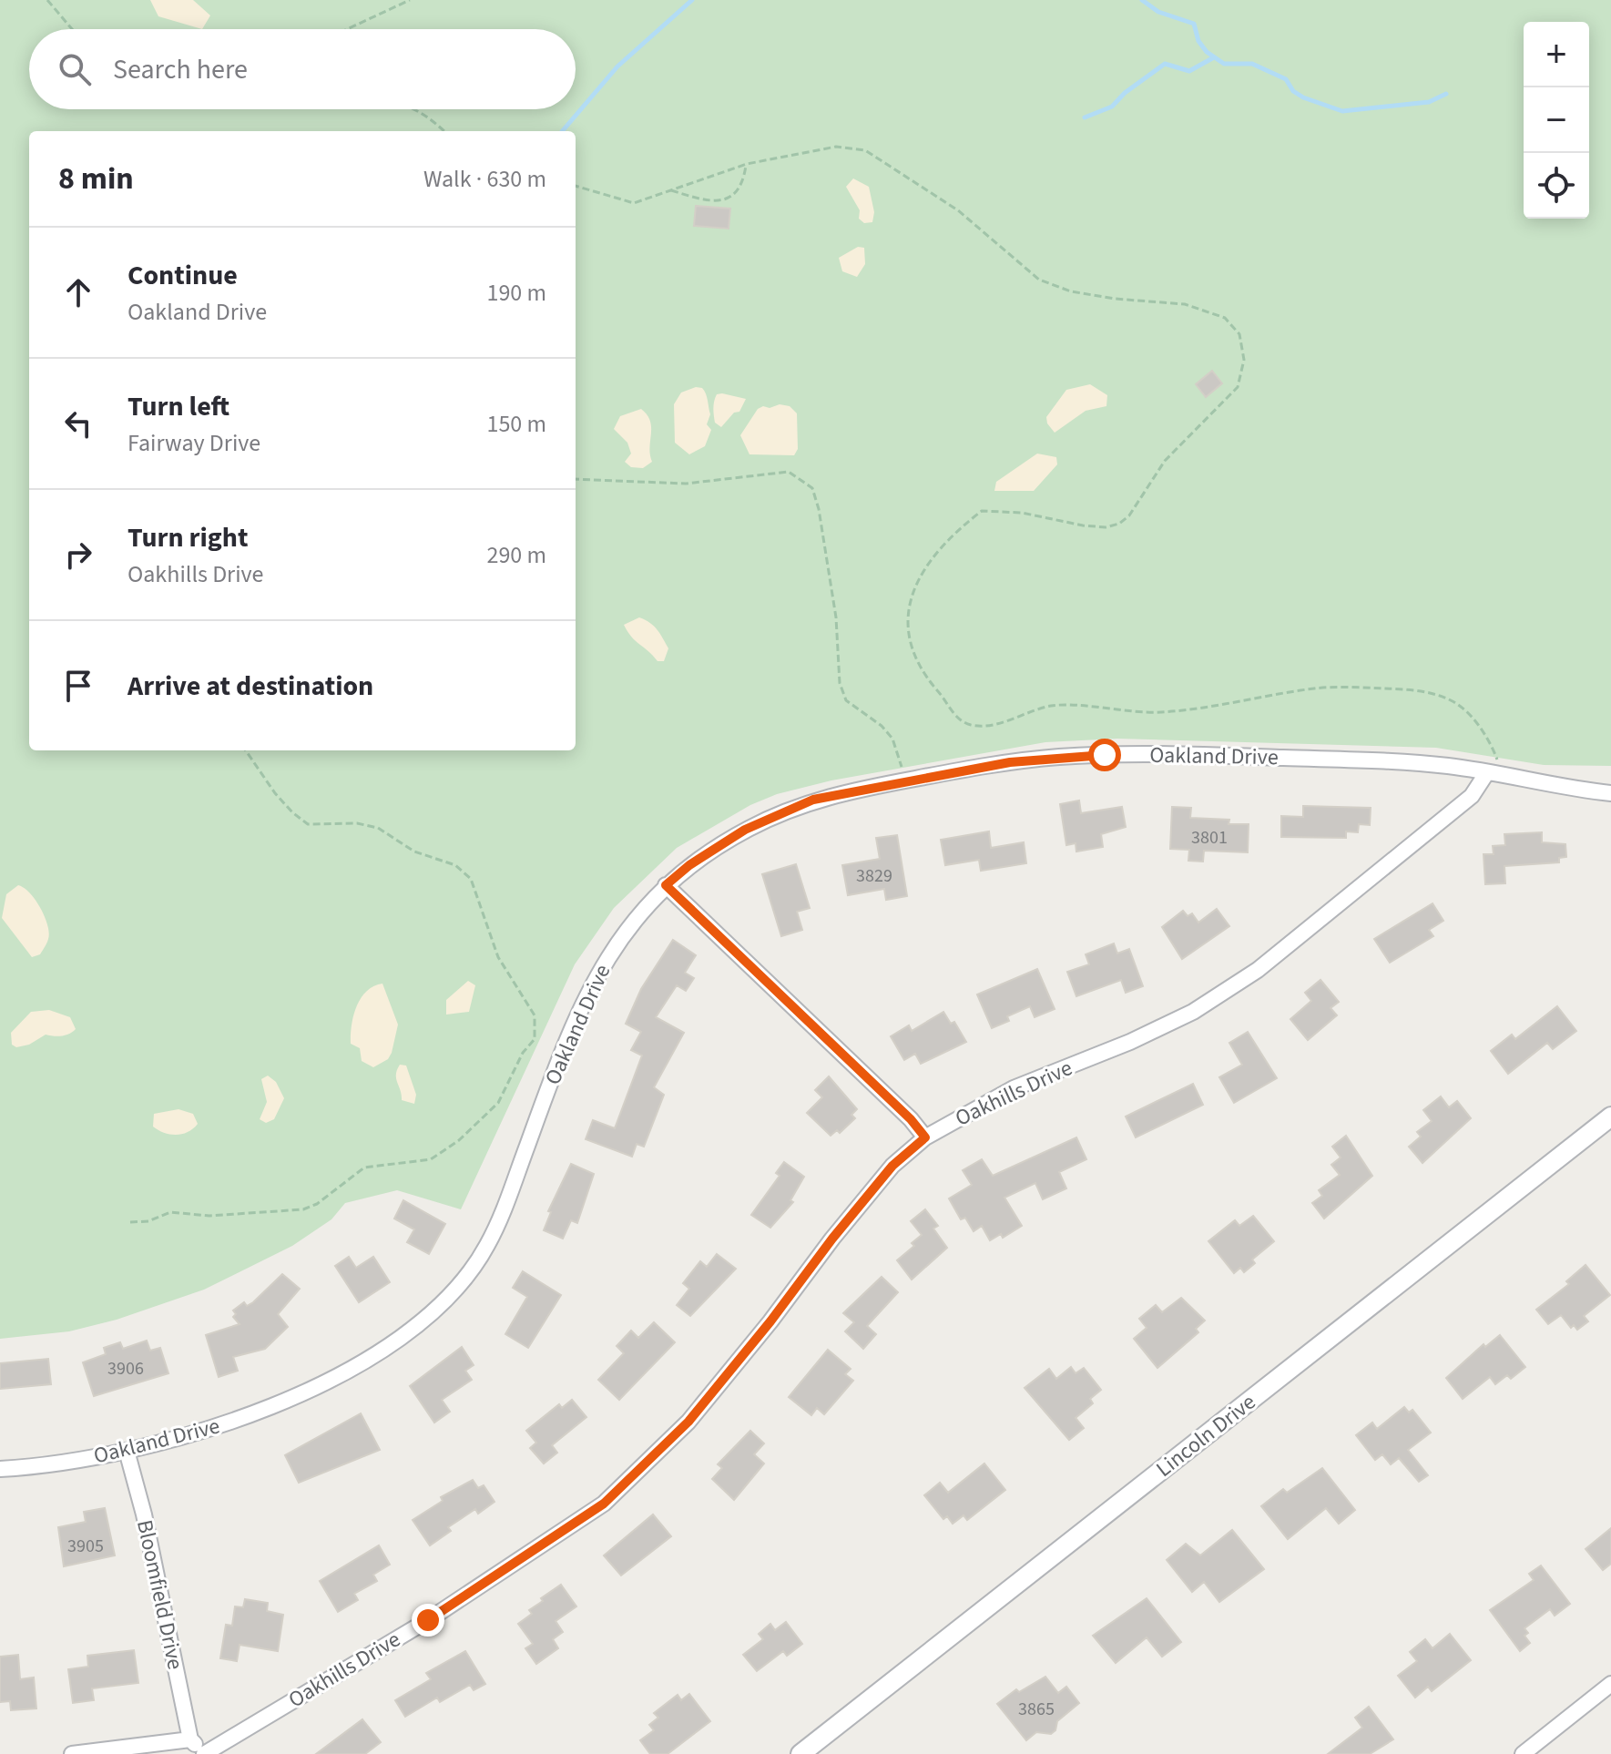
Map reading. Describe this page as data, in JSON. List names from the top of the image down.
{
  "streets": {
    "street": [
      "Oakland Drive",
      "Oakhills Drive",
      "Lincoln Drive",
      "Bloomfield Drive"
    ]
  },
  "crossings": [
    ["Oakland Drive", "Oakhills Drive"],
    ["Oakland Drive", "Bloomfield Drive"]
  ],
  "house_numbers": [
    "3801",
    "3829",
    "3906",
    "3905",
    "3865"
  ],
  "page": {
    "map_buttons": ["+", "−"],
    "search": "Search here",
    "heading": ["8 min", "Walk · 630 m"],
    "list": [
      ["Continue", "Oakland Drive", "190 m"],
      ["Turn left", "Fairway Drive", "150 m"],
      ["Turn right", "Oakhills Drive", "290 m"],
      "Arrive at destination"
    ]
  }
}
